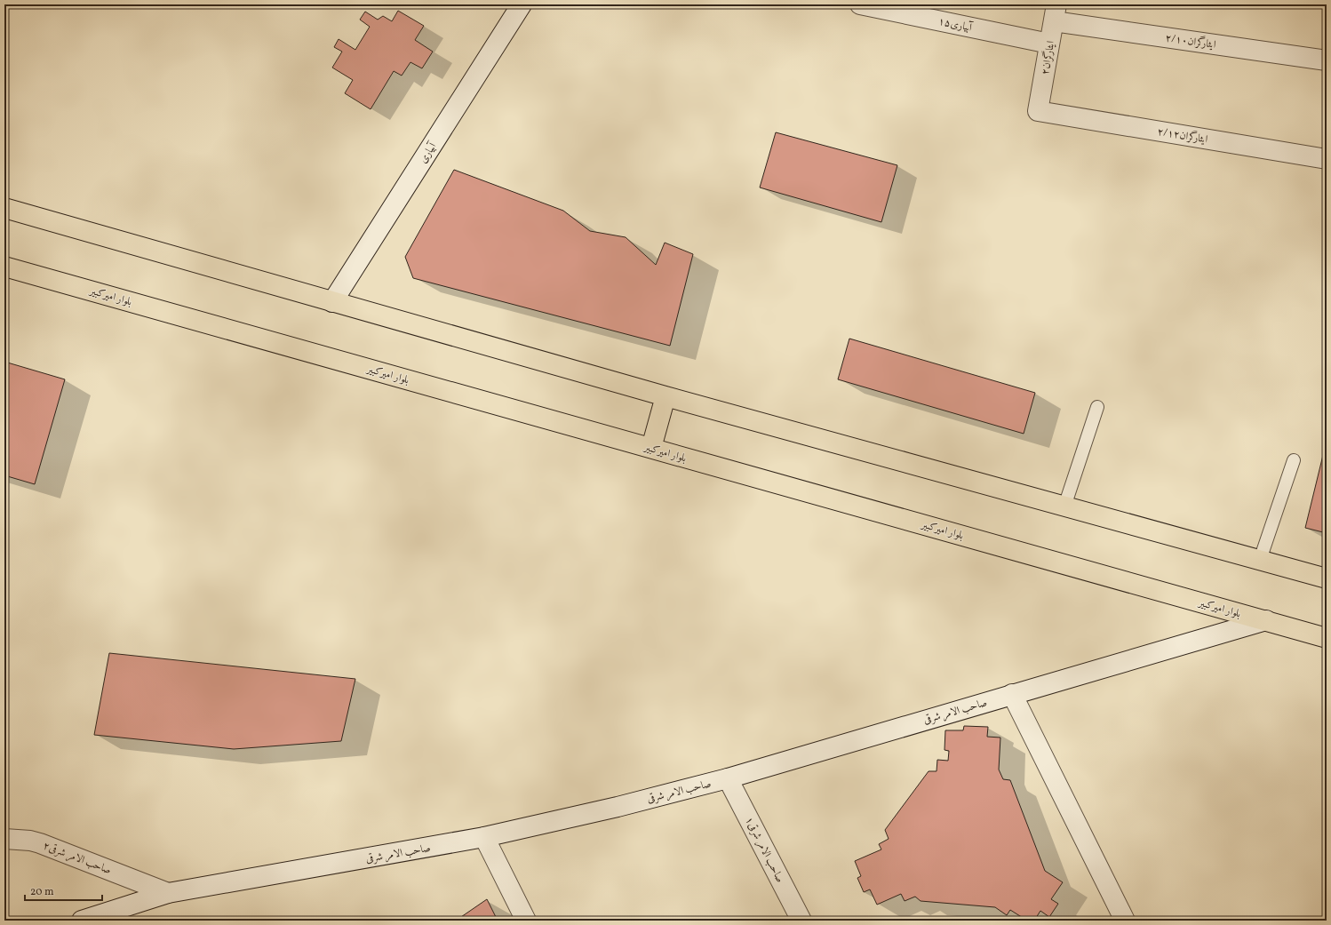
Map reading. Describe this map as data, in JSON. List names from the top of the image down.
{
  "streets": {
    "main road": ["بلوار امیرکبیر"],
    "street": [
      "آبیاری۱۵",
      "ایثارگران۲/۱۰",
      "ایثارگران۲",
      "ایثارگران۲/۱۲",
      "آبیاری",
      "صاحب الامر شرقی",
      "صاحب الامر شرقی۱",
      "۲صاحب الامر شرقی"
    ]
  },
  "crossings": [
    ["آبیاری۱۵", "ایثارگران۲"],
    ["ایثارگران۲/۱۰", "ایثارگران۲"],
    ["ایثارگران۲", "ایثارگران۲/۱۲"],
    ["بلوار امیرکبیر", "صاحب الامر شرقی"],
    ["صاحب الامر شرقی", "صاحب الامر شرقی۱"],
    ["صاحب الامر شرقی", "۲صاحب الامر شرقی"]
  ],
  "scale_bar": "20 m"
}
